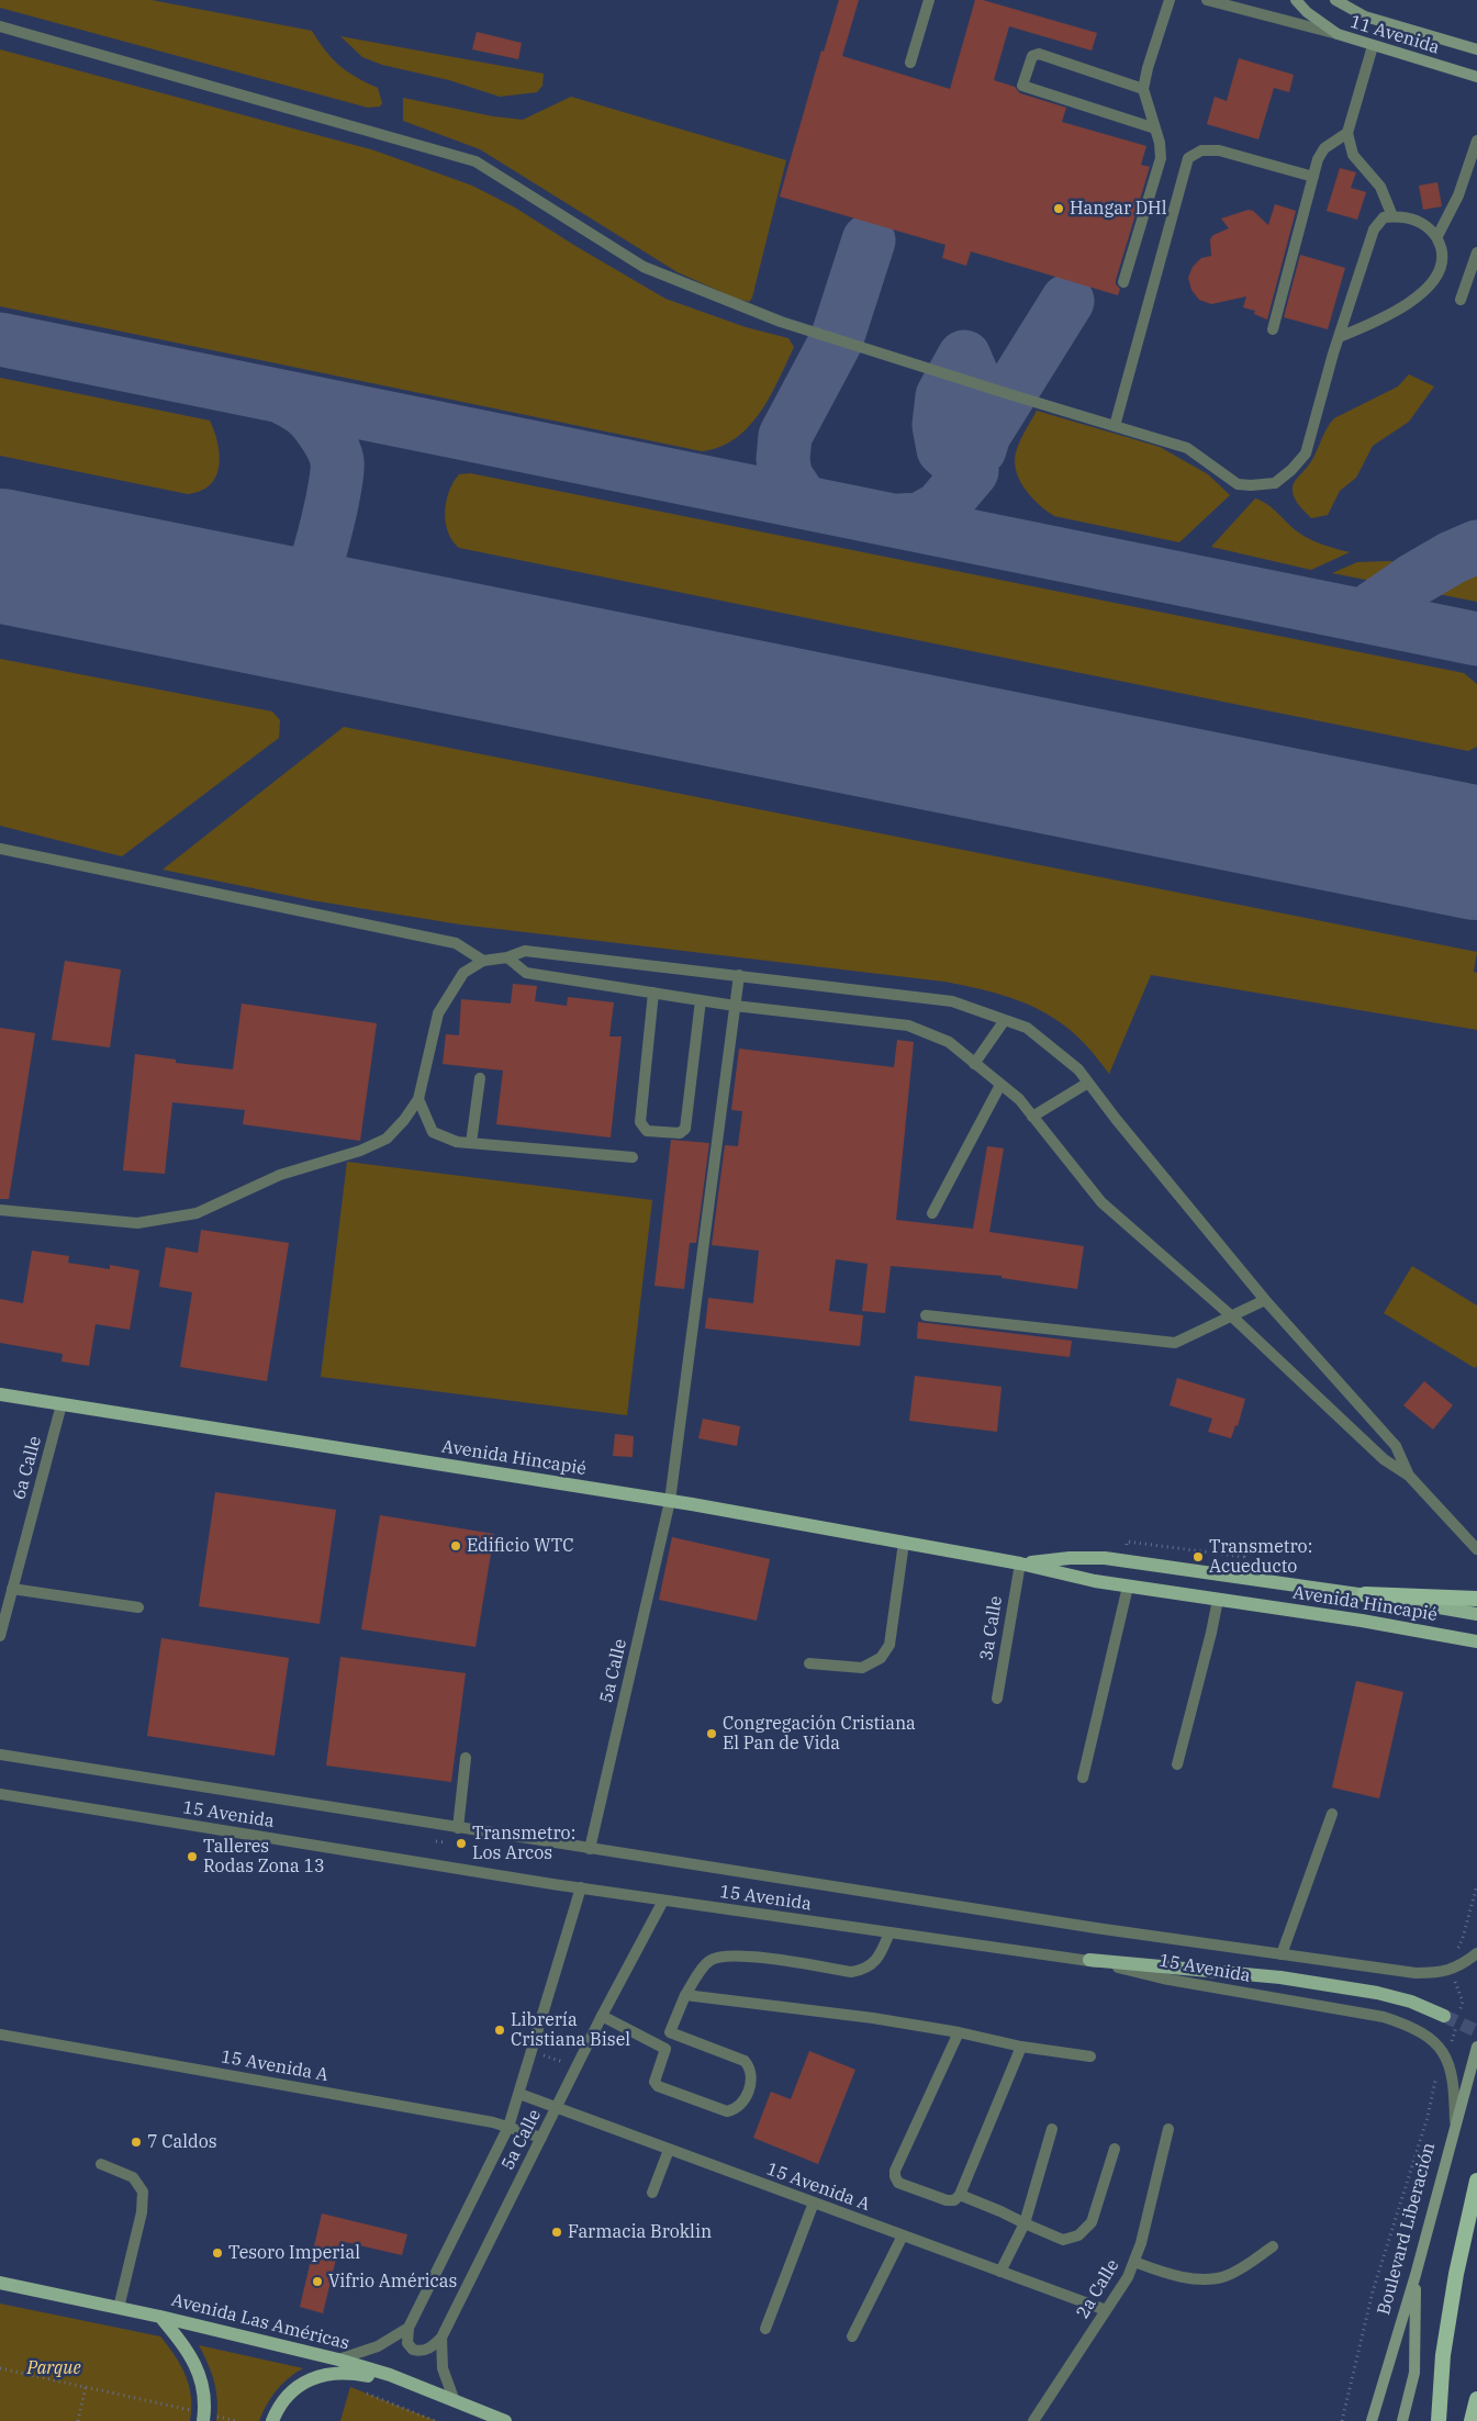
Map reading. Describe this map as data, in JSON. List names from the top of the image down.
{
  "streets": {
    "main road": [
      "11 Avenida",
      "Avenida Hincapié",
      "Boulevard Liberación",
      "Avenida Las Américas"
    ],
    "street": [
      "6a Calle",
      "3a Calle",
      "5a Calle",
      "15 Avenida",
      "15 Avenida A",
      "2a Calle"
    ]
  },
  "crossings": [
    ["Avenida Hincapié", "6a Calle"],
    ["Avenida Hincapié", "3a Calle"],
    ["Avenida Hincapié", "5a Calle"],
    ["5a Calle", "15 Avenida"],
    ["5a Calle", "15 Avenida A"],
    ["5a Calle", "Avenida Las Américas"],
    ["15 Avenida", "Boulevard Liberación"],
    ["15 Avenida A", "2a Calle"]
  ],
  "parks": ["Parque"],
  "places": [
    "Hangar DHl",
    "Edificio WTC",
    "Transmetro: Acueducto",
    "Congregación Cristiana El Pan de Vida",
    "Transmetro: Los Arcos",
    "Talleres Rodas Zona 13",
    "Librería Cristiana Bisel",
    "7 Caldos",
    "Farmacia Broklin",
    "Tesoro Imperial",
    "Vifrio Américas"
  ]
}
